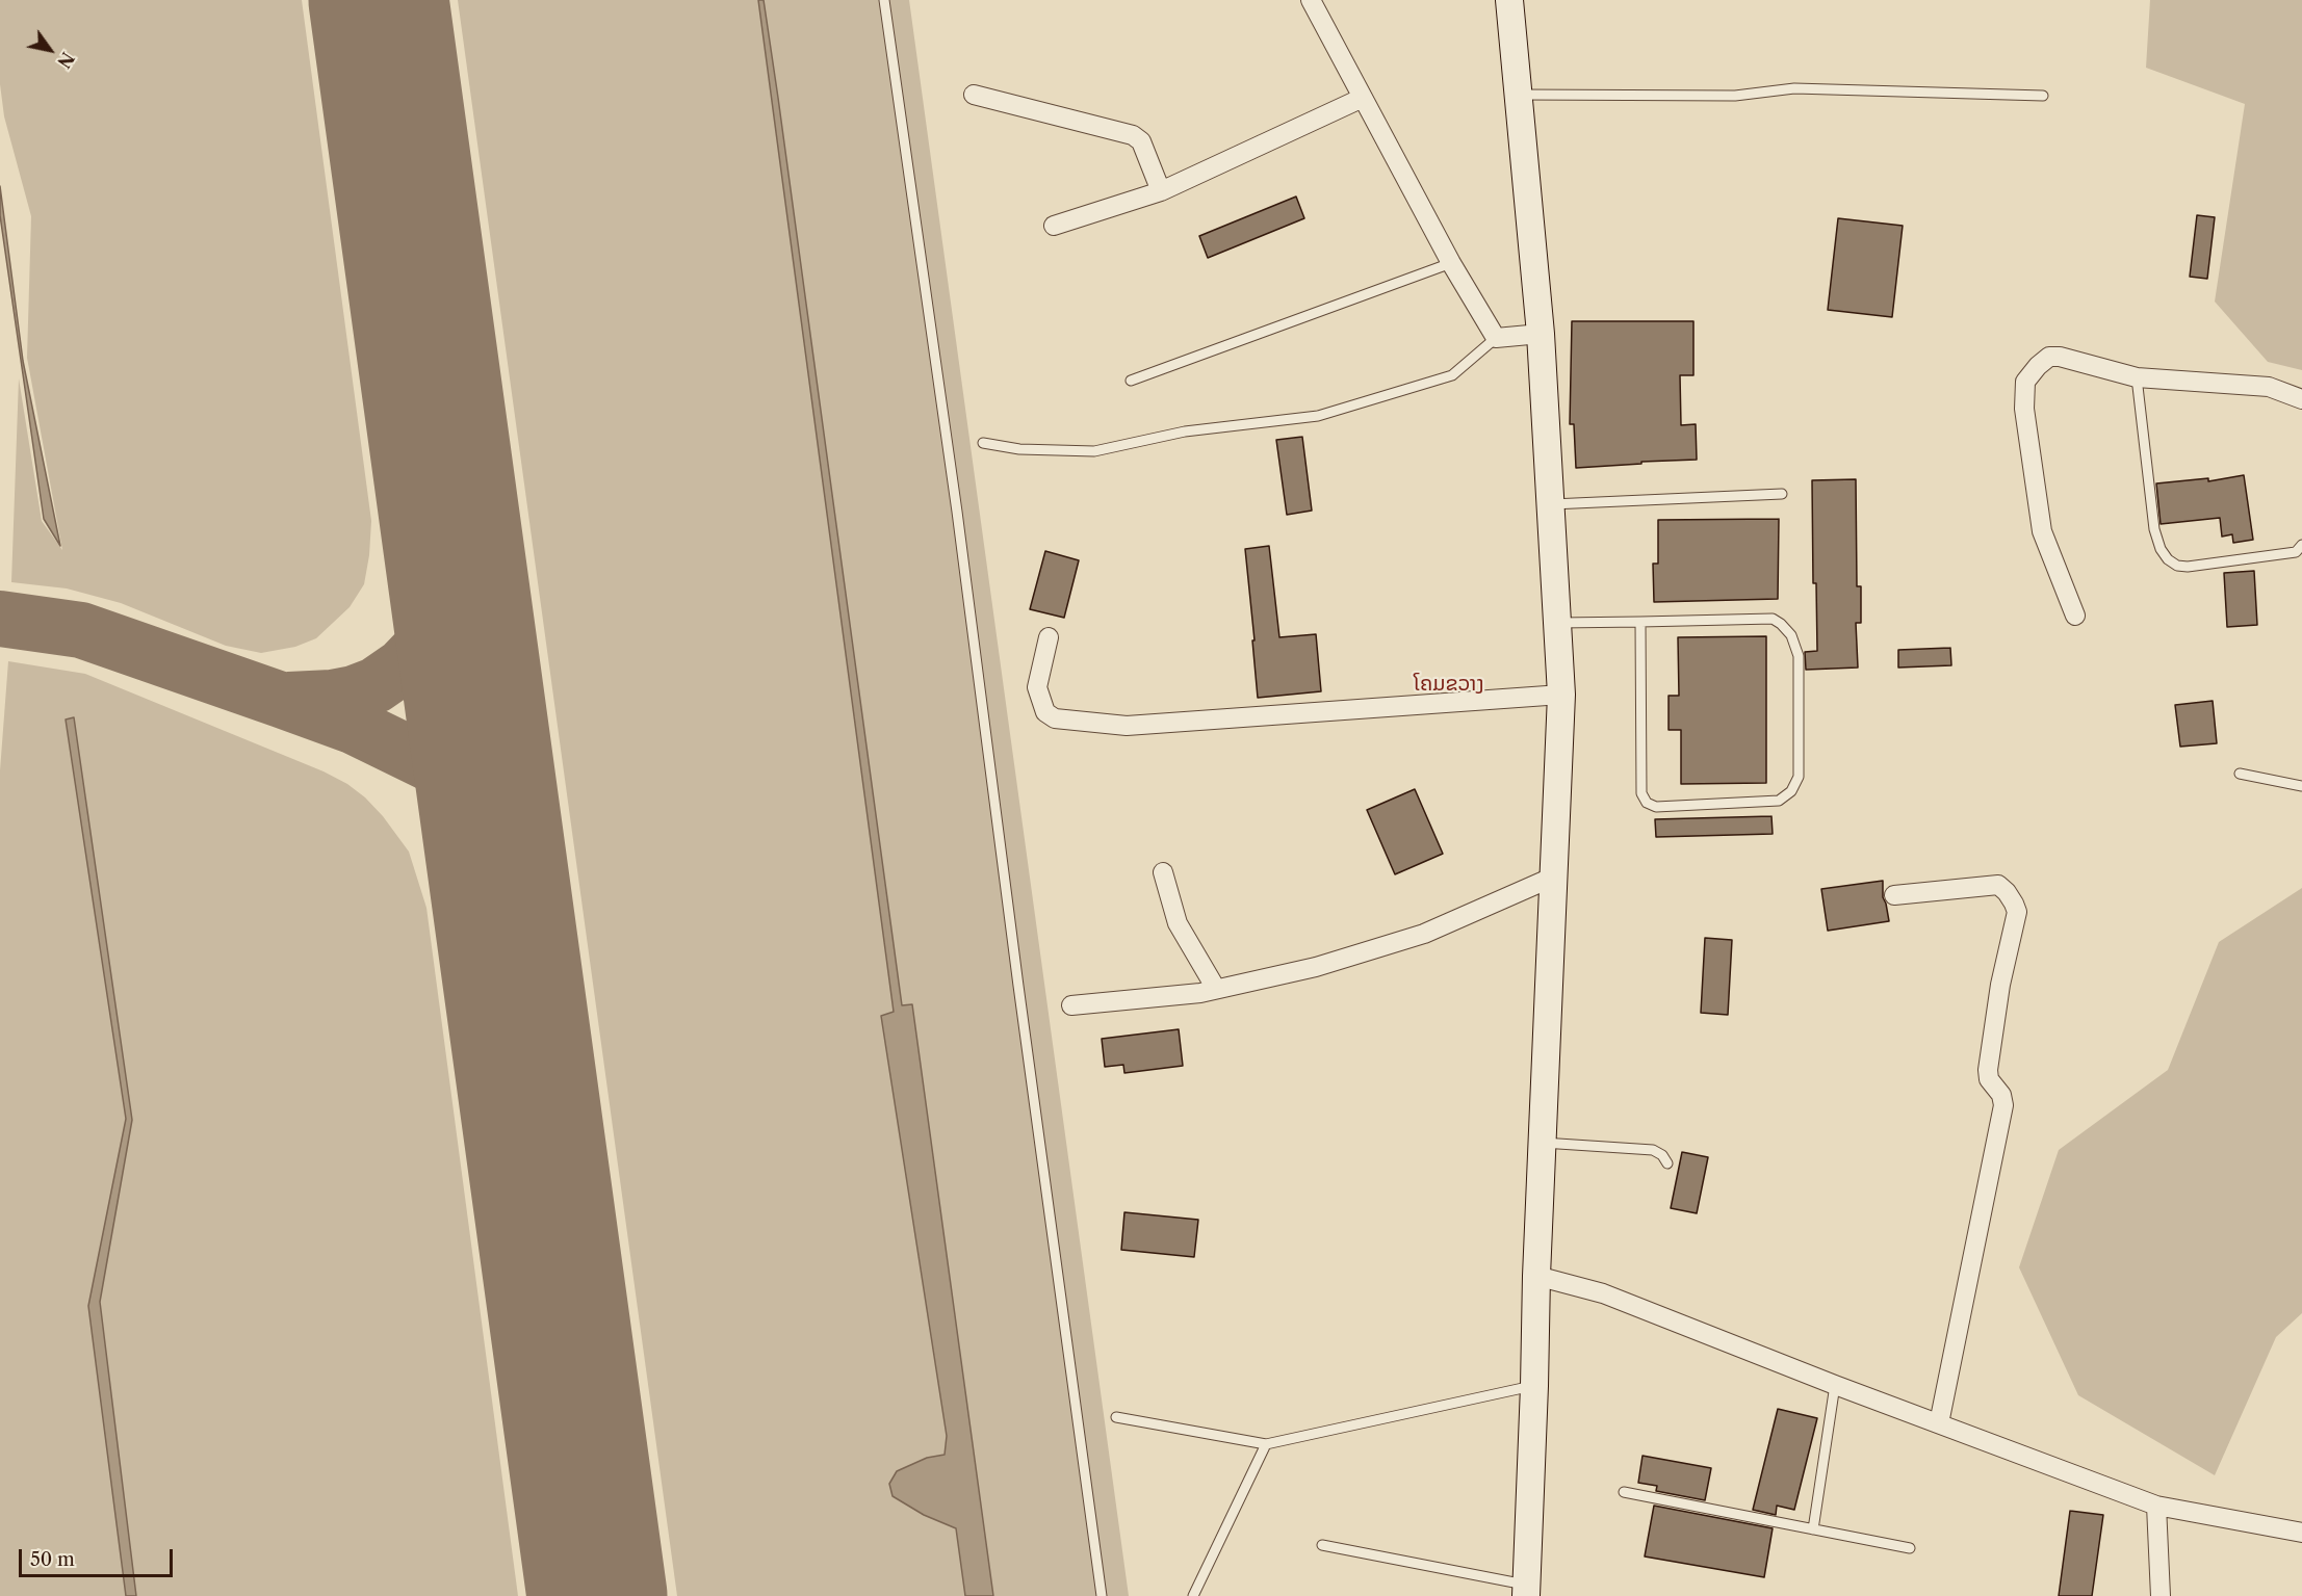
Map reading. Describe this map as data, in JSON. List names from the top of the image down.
{
  "districts": ["ໂຄມຂວາງ"],
  "scale_bar": "50 m",
  "north": "bottom right"
}
